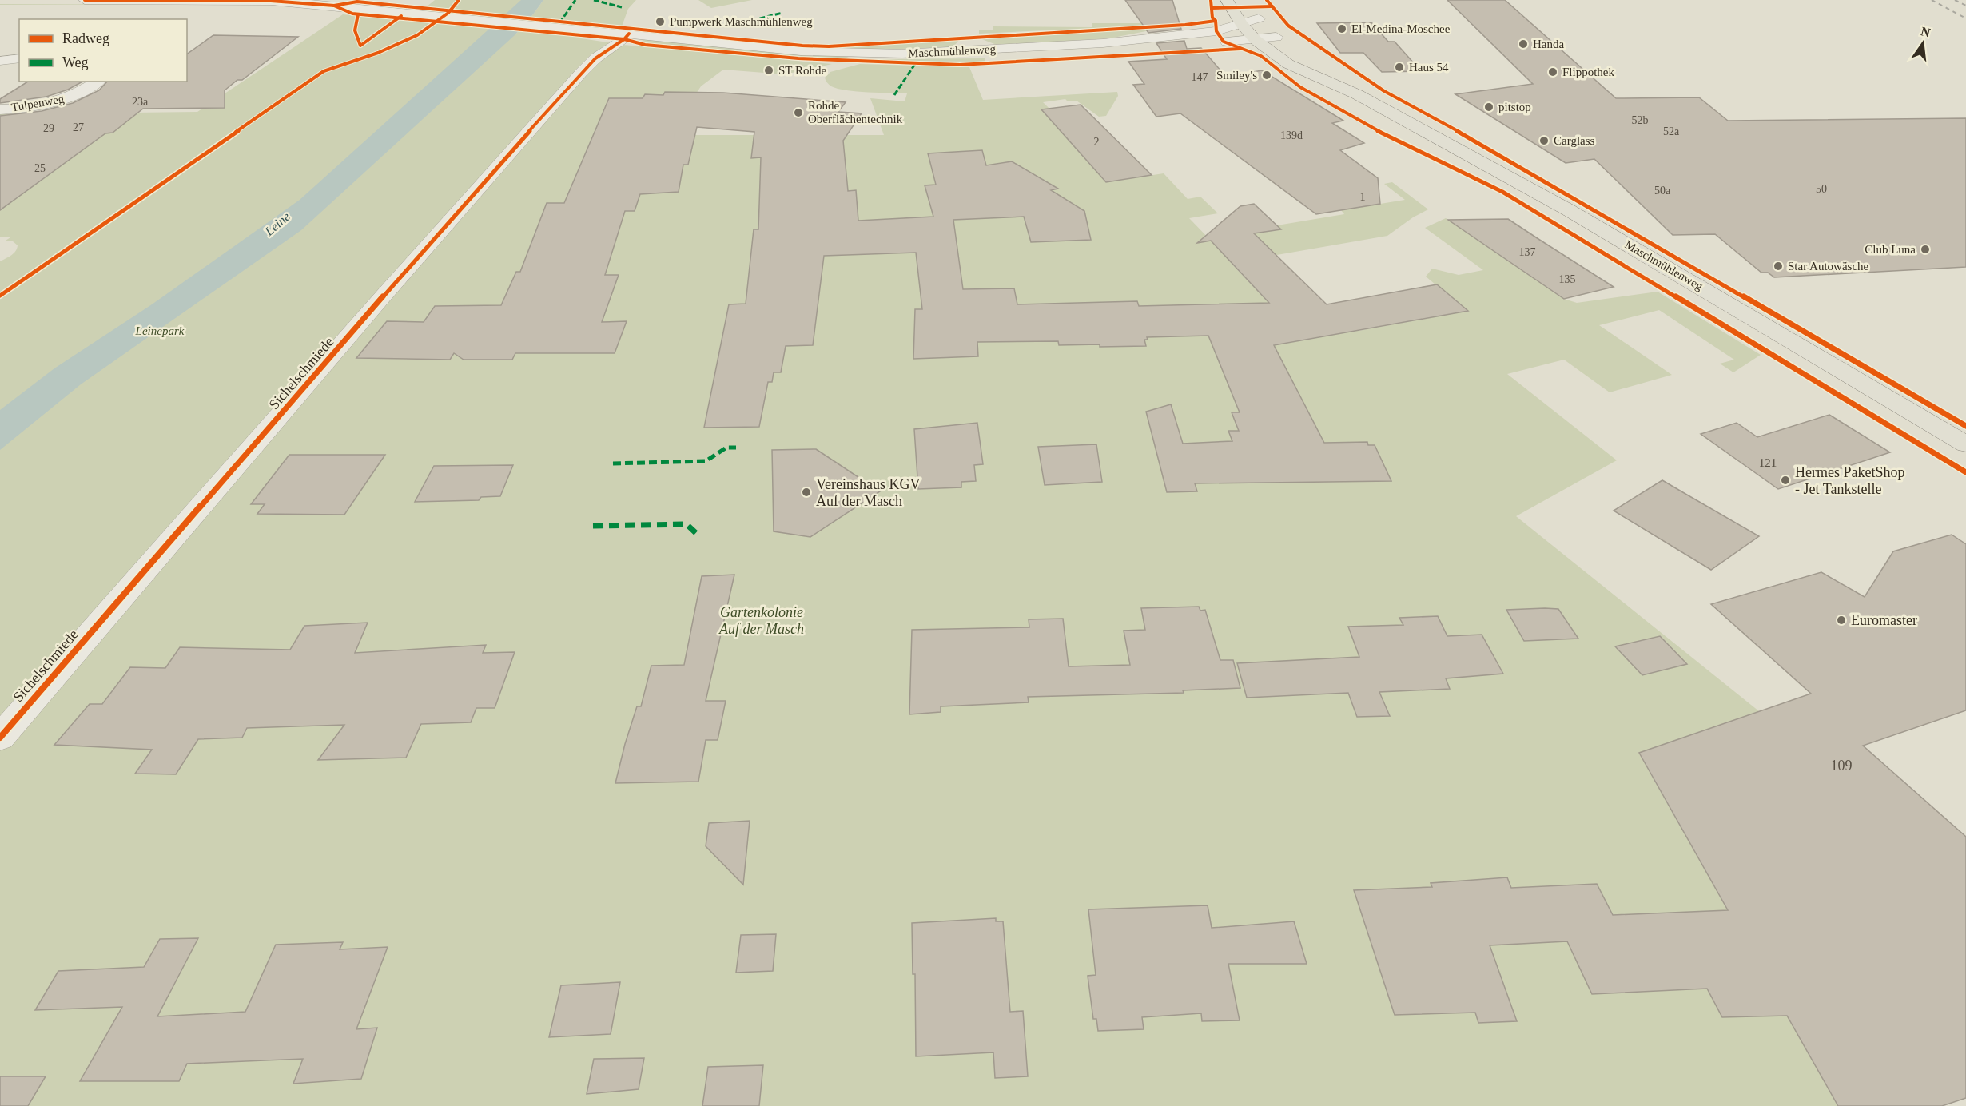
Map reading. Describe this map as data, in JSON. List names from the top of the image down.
{
  "streets": {
    "main road": ["Maschmühlenweg"],
    "street": ["Tulpenweg", "Sichelschmiede"]
  },
  "crossings": [
    ["Maschmühlenweg", "Sichelschmiede"]
  ],
  "water": ["Leine"],
  "parks": ["Leinepark", "Gartenkolonie Auf der Masch"],
  "places": [
    "Pumpwerk Maschmühlenweg",
    "El-Medina-Moschee",
    "Handa",
    "Haus 54",
    "ST Rohde",
    "Flippothek",
    "Smiley's",
    "pitstop",
    "Rohde Oberflächentechnik",
    "Carglass",
    "Club Luna",
    "Star Autowäsche",
    "Hermes PaketShop - Jet Tankstelle",
    "Vereinshaus KGV Auf der Masch",
    "Euromaster"
  ],
  "house_numbers": [
    "147",
    "23a",
    "52b",
    "27",
    "29",
    "52a",
    "139d",
    "2",
    "25",
    "50",
    "50a",
    "1",
    "137",
    "135",
    "121",
    "109"
  ],
  "legend": ["Radweg", "Weg"],
  "north": "top"
}
